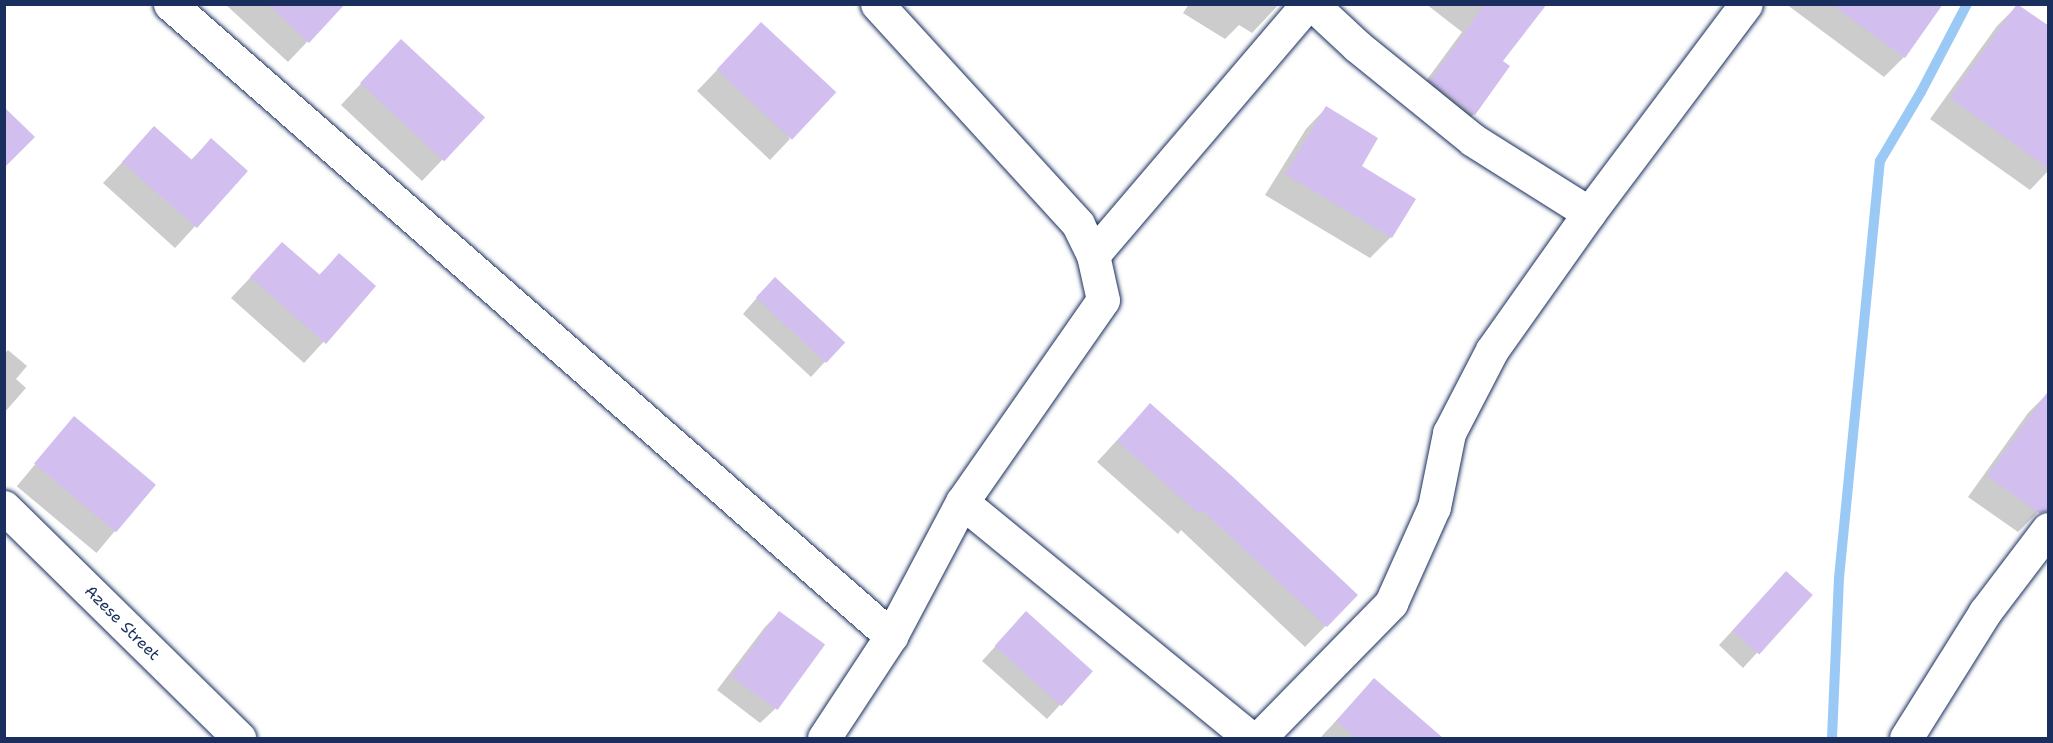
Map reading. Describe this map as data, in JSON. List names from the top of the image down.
{
  "streets": {
    "street": ["Azese Street"]
  }
}
